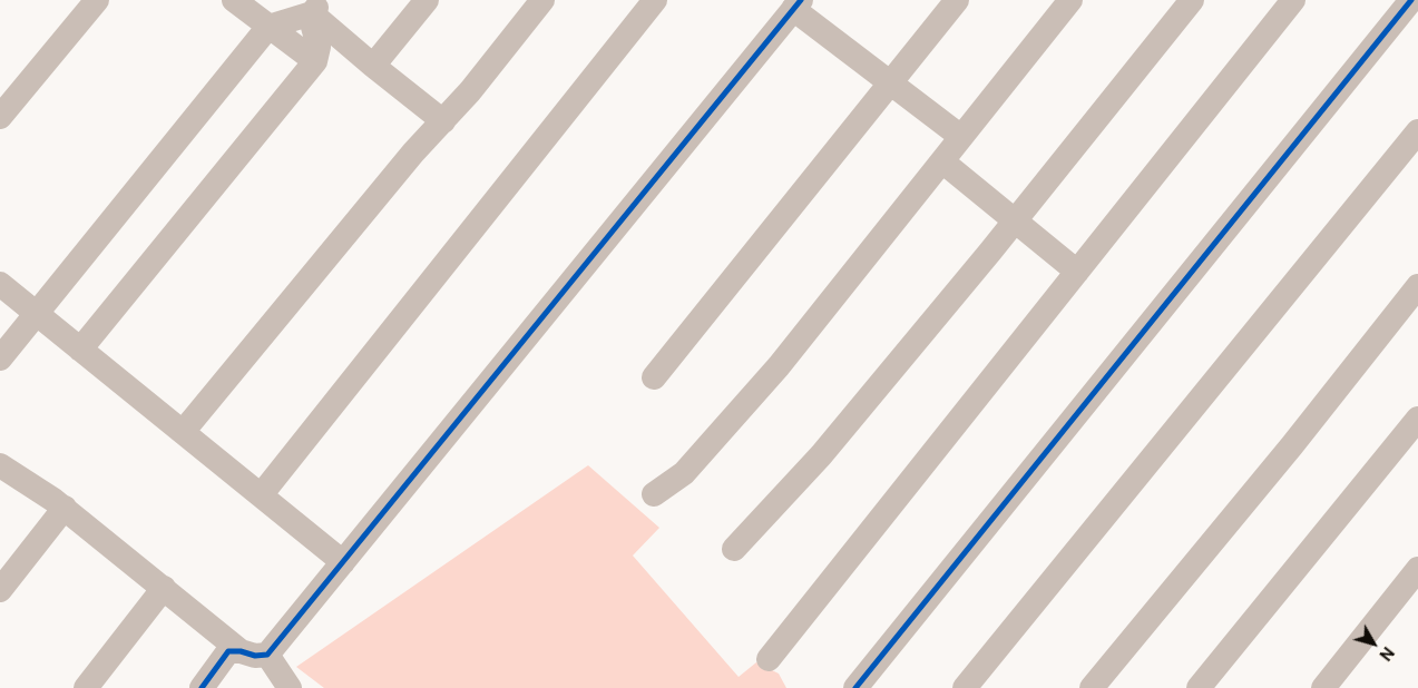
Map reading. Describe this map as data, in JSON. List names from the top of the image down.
{
  "north": "bottom right"
}
